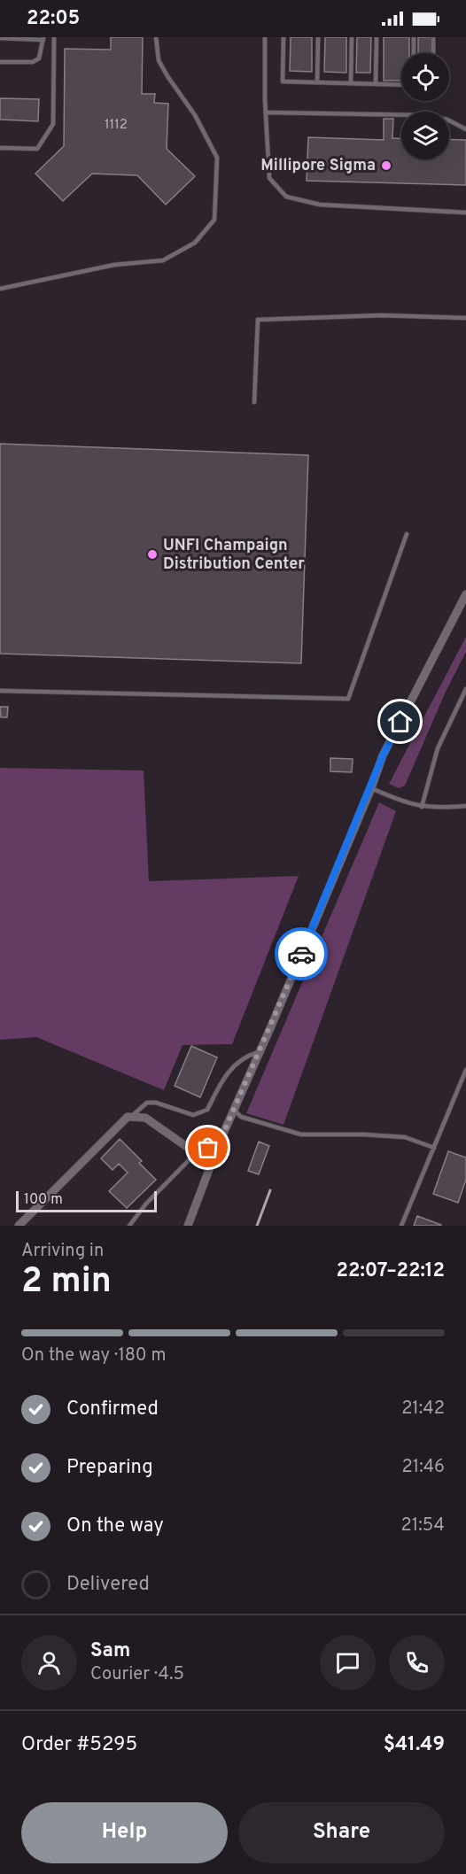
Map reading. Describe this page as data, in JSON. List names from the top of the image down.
{
  "places": ["Millipore Sigma", "UNFI Champaign Distribution Center"],
  "house_numbers": ["1112"],
  "scale_bar": "100 m",
  "page": {
    "status": "22:05",
    "scale": "100 m",
    "heading": ["2 min", "Arriving in", "22:07–22:12"],
    "panel": [
      "Sam",
      "Courier · 4.5",
      "Order #5295",
      "$41.49"
    ],
    "bar": "On the way · 180 m",
    "list": [
      ["Confirmed", "21:42"],
      ["Preparing", "21:46"],
      ["On the way", "21:54"],
      "Delivered"
    ],
    "buttons": ["Help", "Share"]
  }
}
